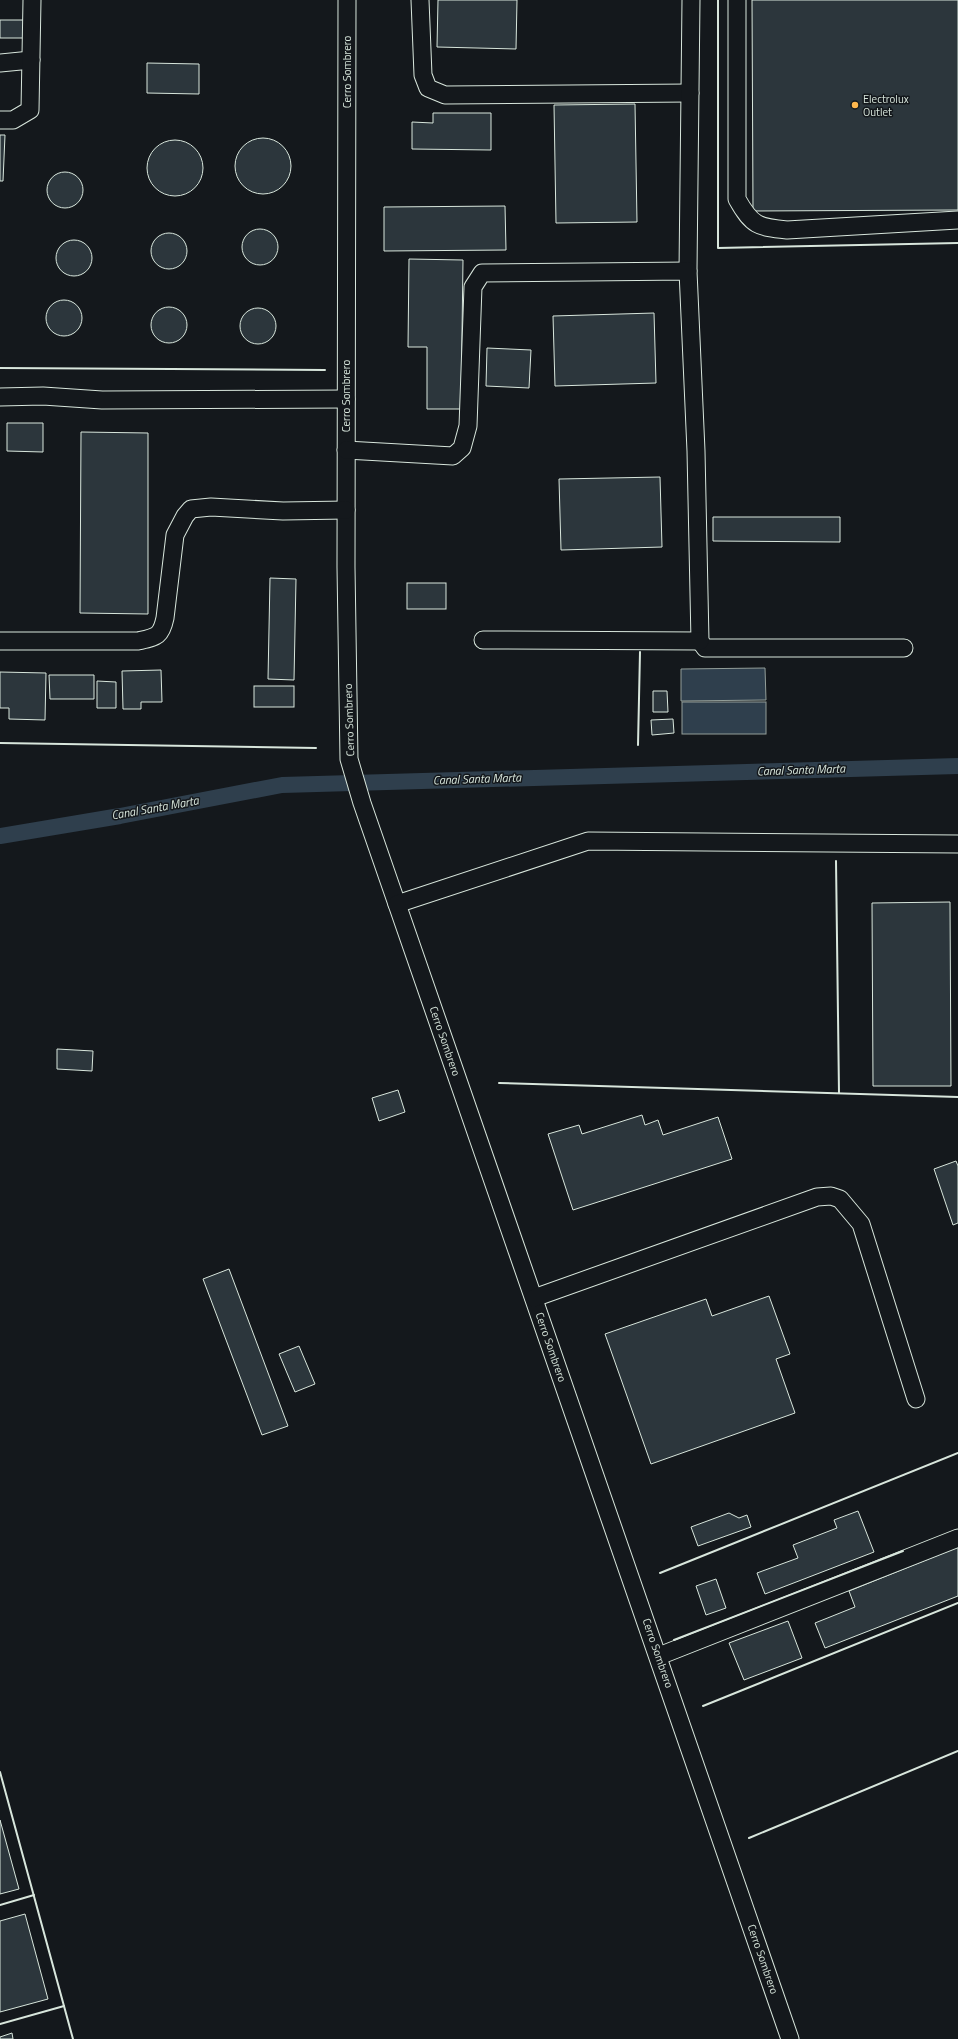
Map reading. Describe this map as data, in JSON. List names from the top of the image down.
{
  "streets": {
    "street": ["Cerro Sombrero"]
  },
  "water": ["Canal Santa Marta"],
  "places": ["Electrolux Outlet"]
}
